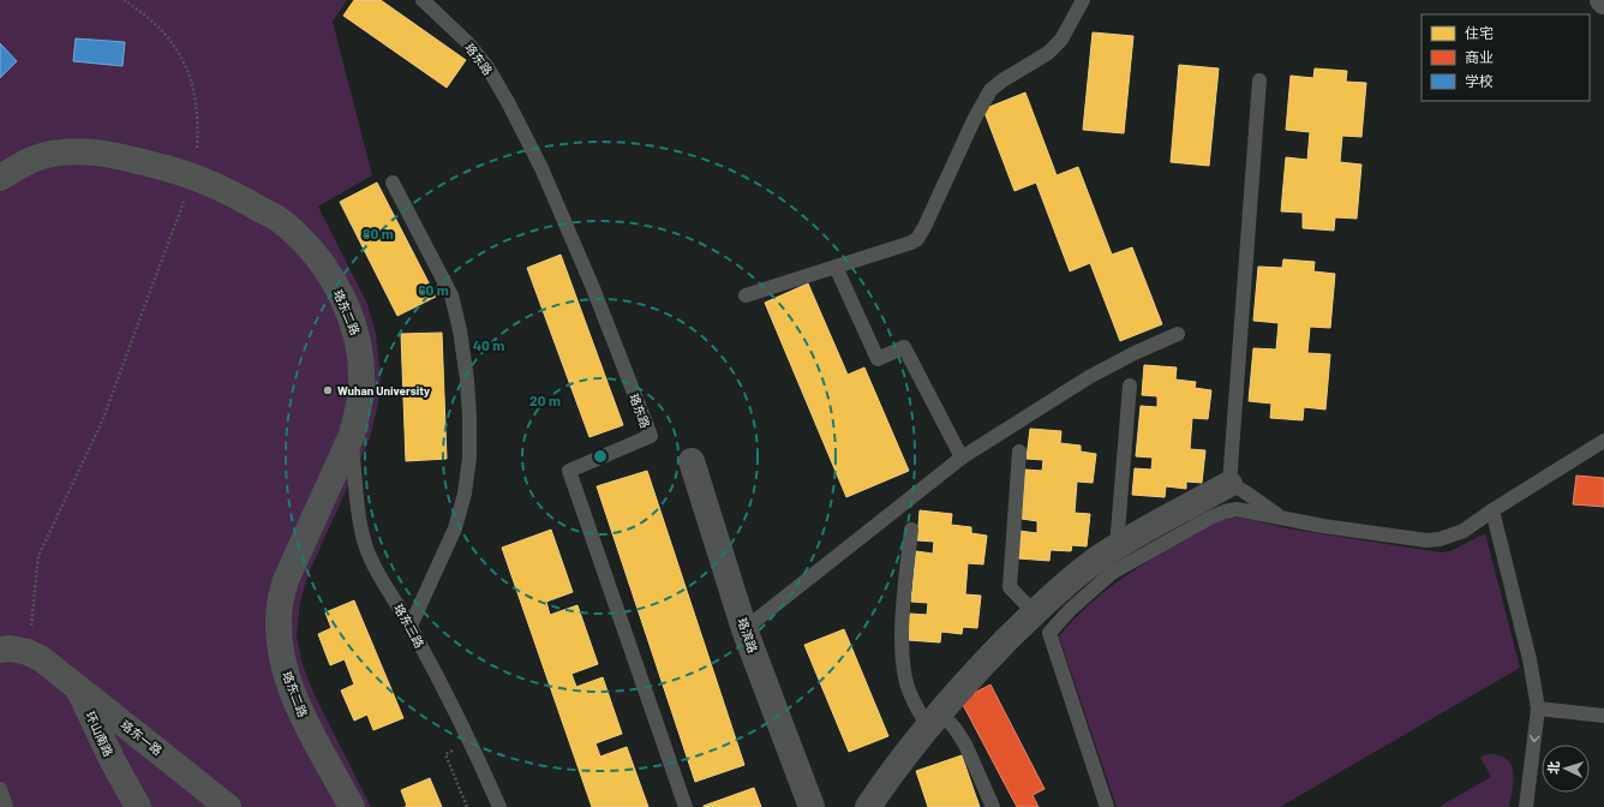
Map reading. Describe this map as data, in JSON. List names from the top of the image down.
{
  "streets": {
    "street": [
      "珞东二路",
      "珞滨路",
      "环山南路",
      "珞东一路"
    ],
    "lane": ["珞东路", "珞东三路"]
  },
  "crossings": [
    ["珞东二路", "珞东三路"],
    ["环山南路", "珞东一路"]
  ],
  "places": ["Wuhan University"],
  "legend": ["住宅", "商业", "学校"],
  "north": "left",
  "rings": [
    "80 m",
    "60 m",
    "40 m",
    "20 m"
  ]
}
